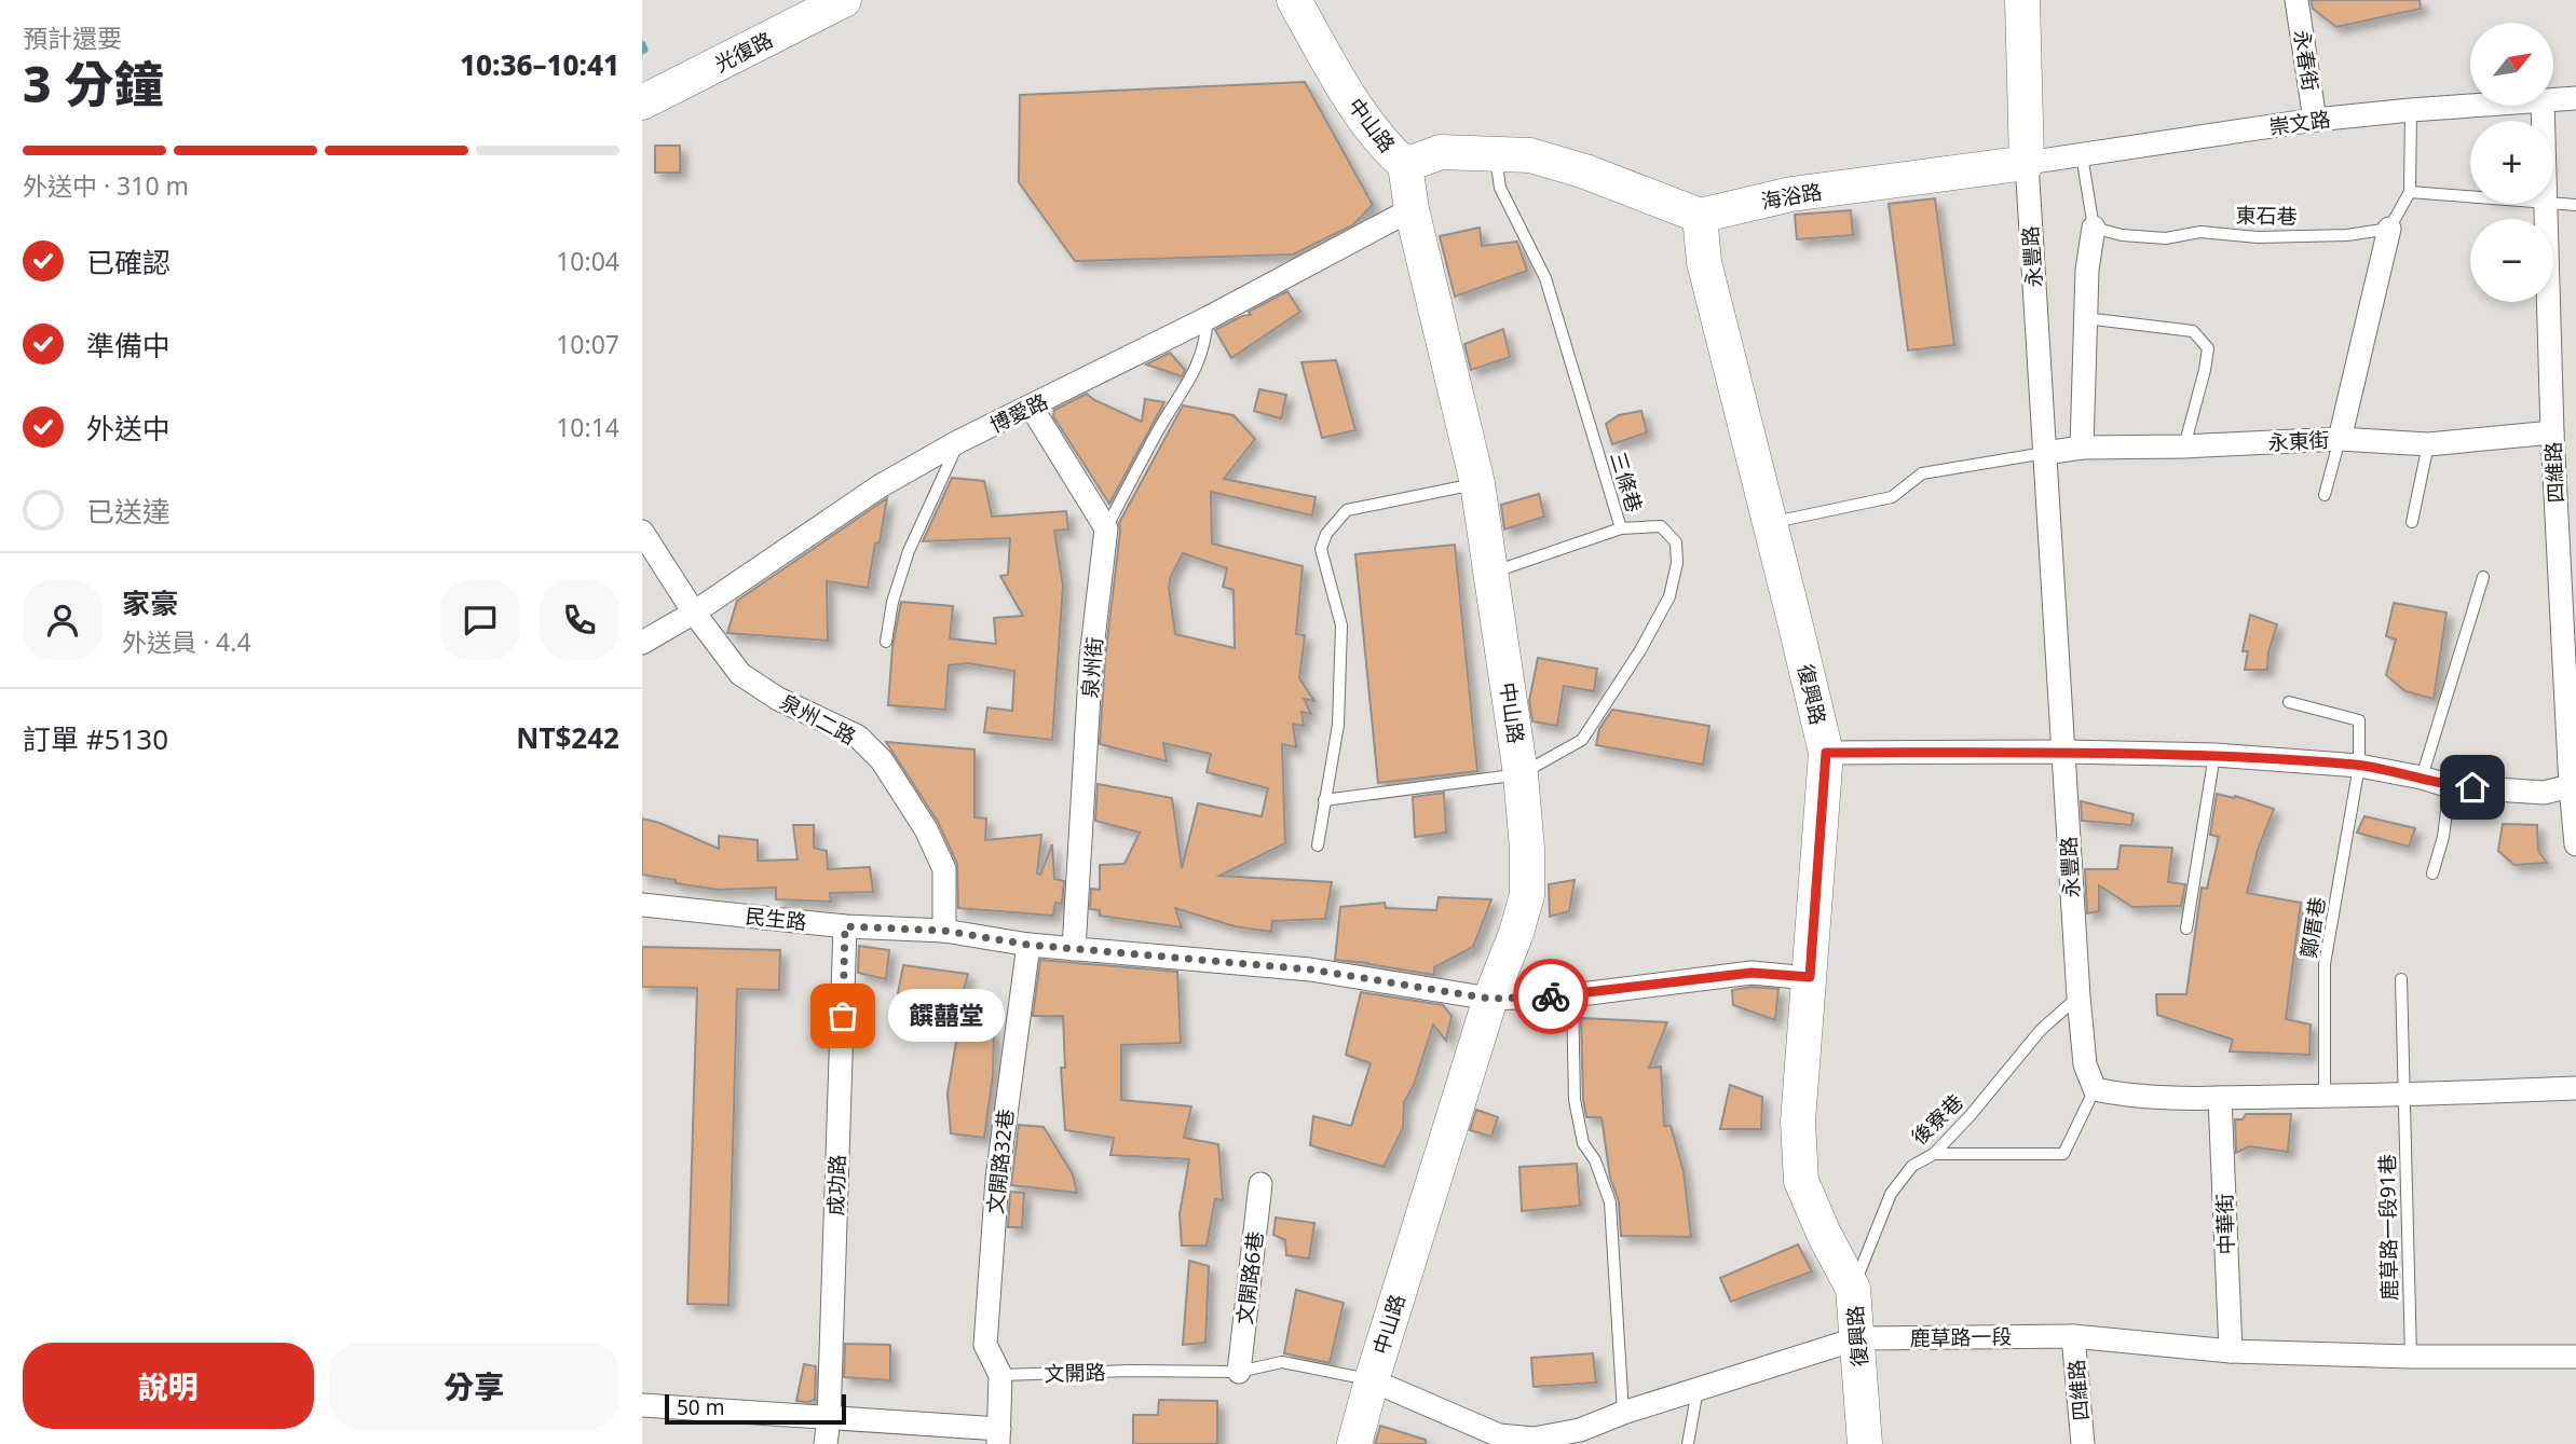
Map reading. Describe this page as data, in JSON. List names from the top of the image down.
{
  "streets": {
    "street": [
      "光復路",
      "永春街",
      "崇文路",
      "中山路",
      "海浴路",
      "永豐路",
      "博愛路",
      "永東街",
      "四維路",
      "泉州街",
      "復興路",
      "泉州二路",
      "民生路",
      "文開路32巷",
      "成功路",
      "中華街",
      "文開路6巷",
      "鹿草路一段"
    ],
    "lane": [
      "東石巷",
      "三條巷",
      "鄭厝巷",
      "後寮巷",
      "鹿草路一段91巷",
      "文開路"
    ]
  },
  "crossings": [
    ["永春街", "崇文路"],
    ["崇文路", "海浴路"],
    ["崇文路", "永豐路"],
    ["中山路", "博愛路"],
    ["中山路", "三條巷"],
    ["中山路", "民生路"],
    ["中山路", "鹿草路一段"],
    ["中山路", "文開路"],
    ["海浴路", "永豐路"],
    ["海浴路", "復興路"],
    ["永豐路", "永東街"],
    ["永豐路", "後寮巷"],
    ["博愛路", "泉州二路"],
    ["永東街", "四維路"],
    ["四維路", "鹿草路一段"],
    ["泉州街", "民生路"],
    ["復興路", "民生路"],
    ["復興路", "後寮巷"],
    ["復興路", "鹿草路一段"],
    ["泉州二路", "民生路"],
    ["民生路", "文開路32巷"],
    ["民生路", "成功路"],
    ["文開路32巷", "文開路"],
    ["中華街", "鹿草路一段"],
    ["鹿草路一段91巷", "鹿草路一段"],
    ["文開路6巷", "文開路"],
    ["鹿草路一段", "文開路"]
  ],
  "places": ["饌囍堂"],
  "scale_bar": "50 m",
  "north": "top right",
  "page": {
    "heading": ["3 分鐘", "預計還要", "10:36–10:41"],
    "panel": [
      "家豪",
      "外送員 · 4.4",
      "訂單 #5130",
      "NT$242"
    ],
    "map_buttons": ["+", "−"],
    "bar": "外送中 · 310 m",
    "list": [
      ["已確認", "10:04"],
      ["準備中", "10:07"],
      ["外送中", "10:14"],
      "已送達"
    ],
    "bubble": "饌囍堂",
    "buttons": ["說明", "分享"],
    "scale": "50 m"
  }
}
